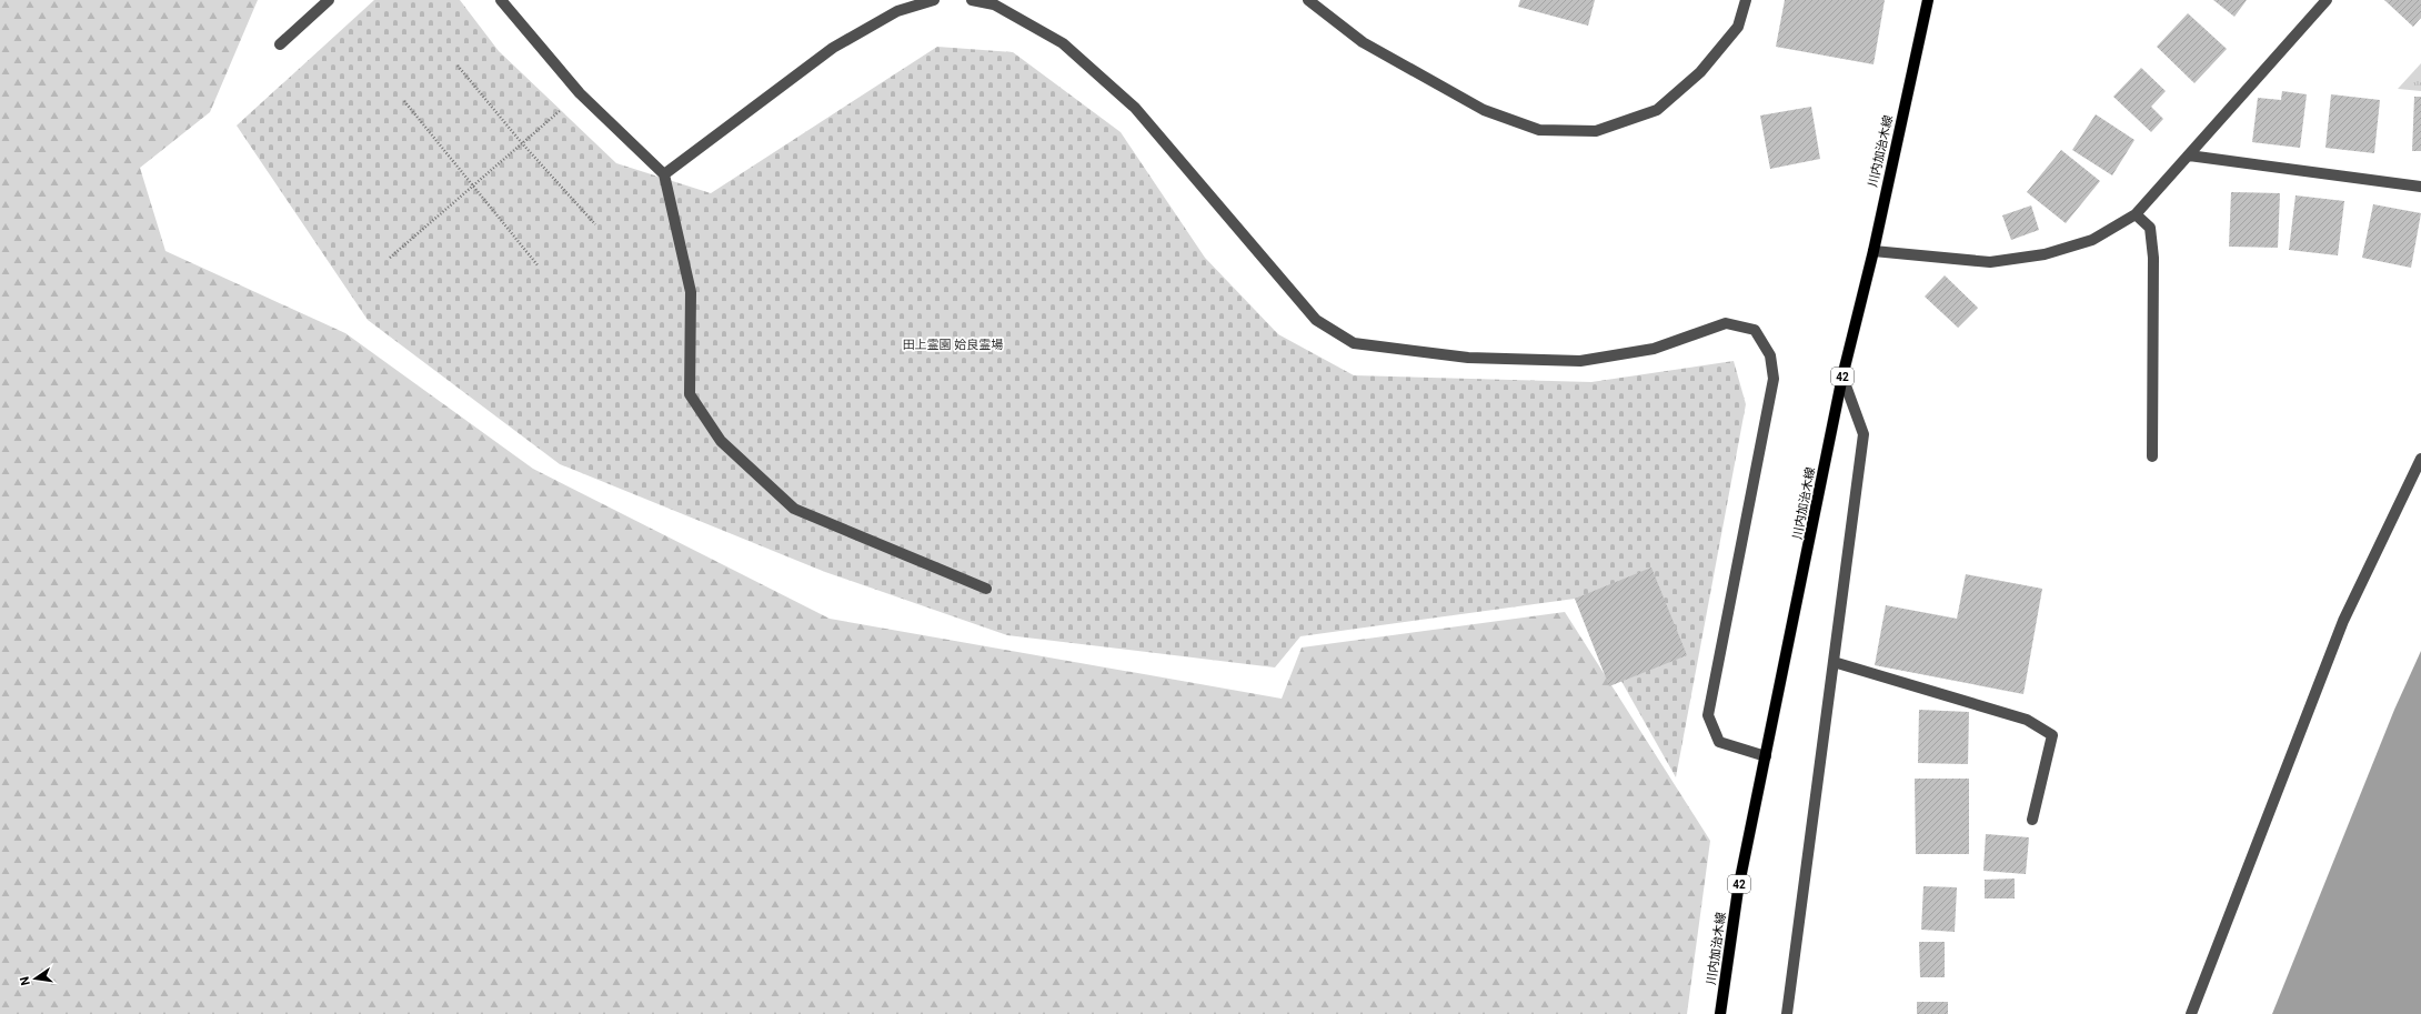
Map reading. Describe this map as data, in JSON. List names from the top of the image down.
{
  "streets": {
    "main road": ["川内加治木線", "42"]
  },
  "parks": ["田上霊園 姶良霊場"],
  "north": "left"
}
